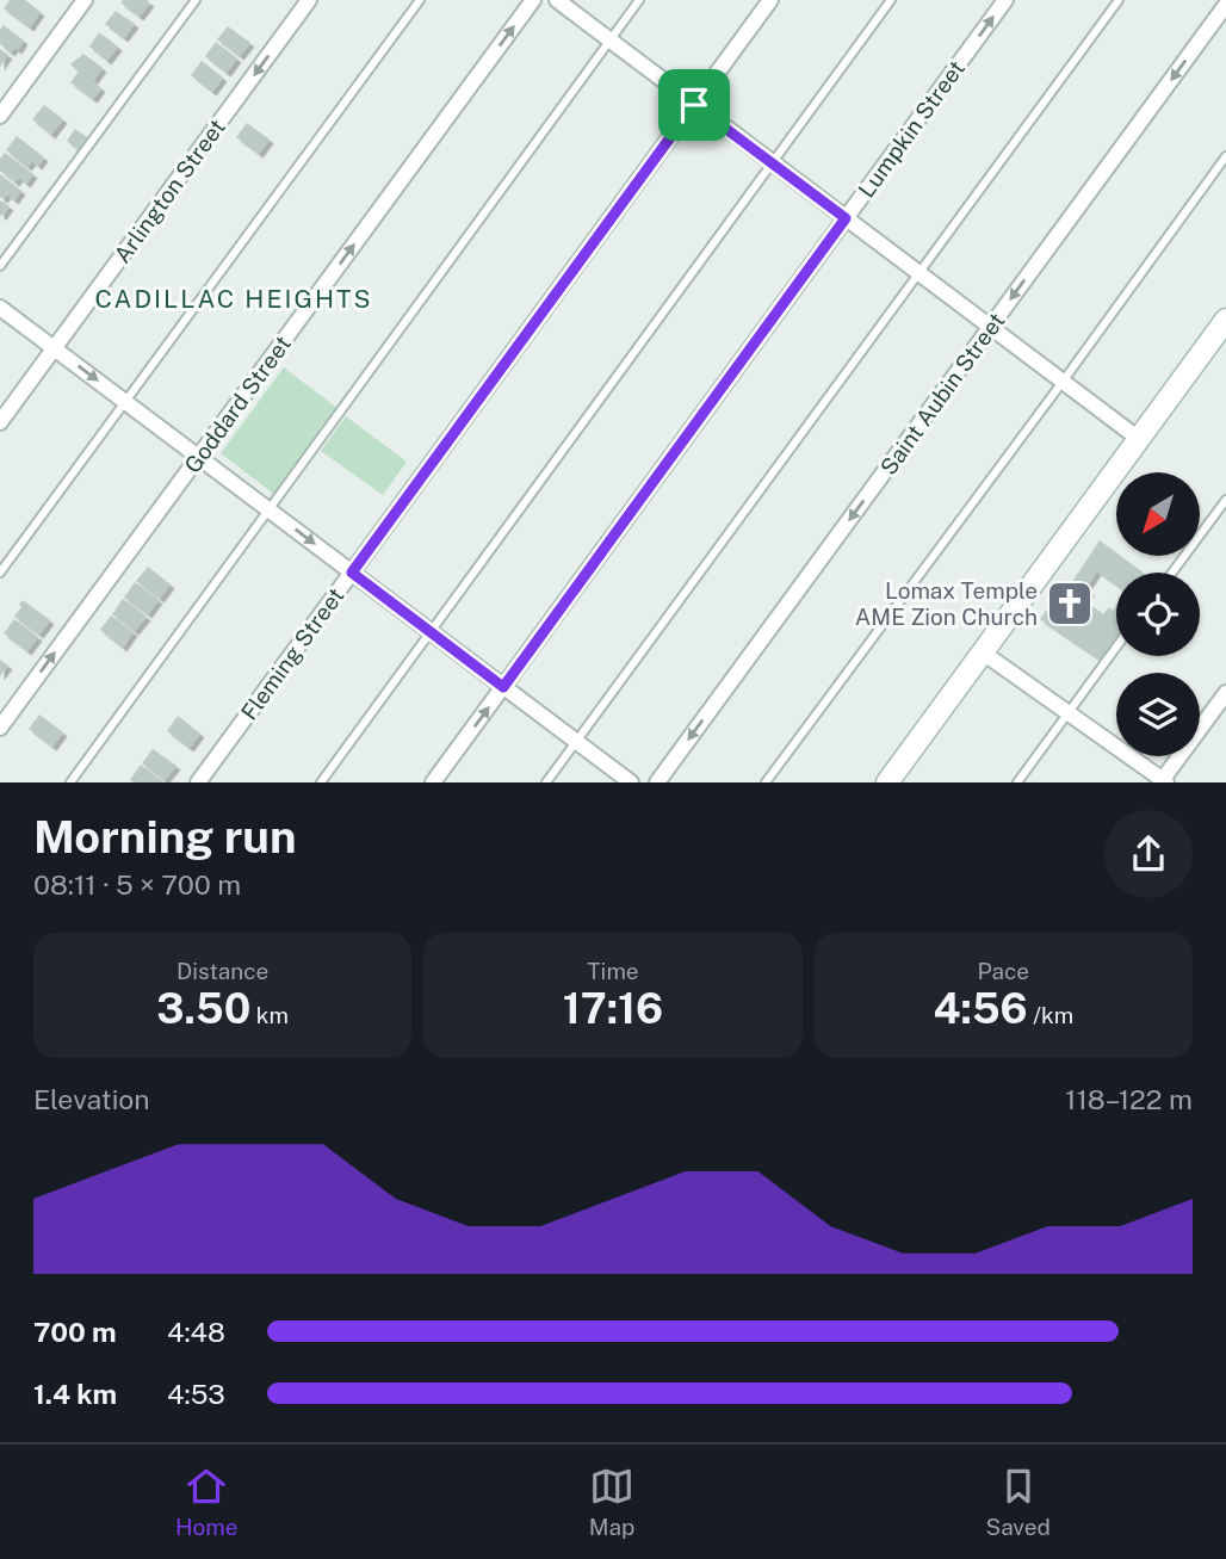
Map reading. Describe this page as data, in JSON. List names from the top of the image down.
{
  "streets": {
    "street": [
      "Lumpkin Street",
      "Arlington Street",
      "Saint Aubin Street",
      "Goddard Street",
      "Fleming Street"
    ]
  },
  "one_way": [
    "Lumpkin Street",
    "Arlington Street",
    "Saint Aubin Street",
    "Goddard Street"
  ],
  "districts": ["CADILLAC HEIGHTS"],
  "places": {
    "church": ["Lomax Temple AME Zion Church"]
  },
  "north": "bottom left",
  "page": {
    "heading": ["Morning run", "08:11 · 5 × 700 m"],
    "stats": [
      ["Distance", "3.50 km"],
      ["Time", "17:16"],
      ["Pace", "4:56 /km"]
    ],
    "chart": ["Elevation", "118–122 m"],
    "list": [
      {
        "name": "700 m",
        "note": "4:48"
      },
      {
        "name": "1.4 km",
        "note": "4:53"
      }
    ],
    "tabs": ["Home", "Map", "Saved"]
  }
}
